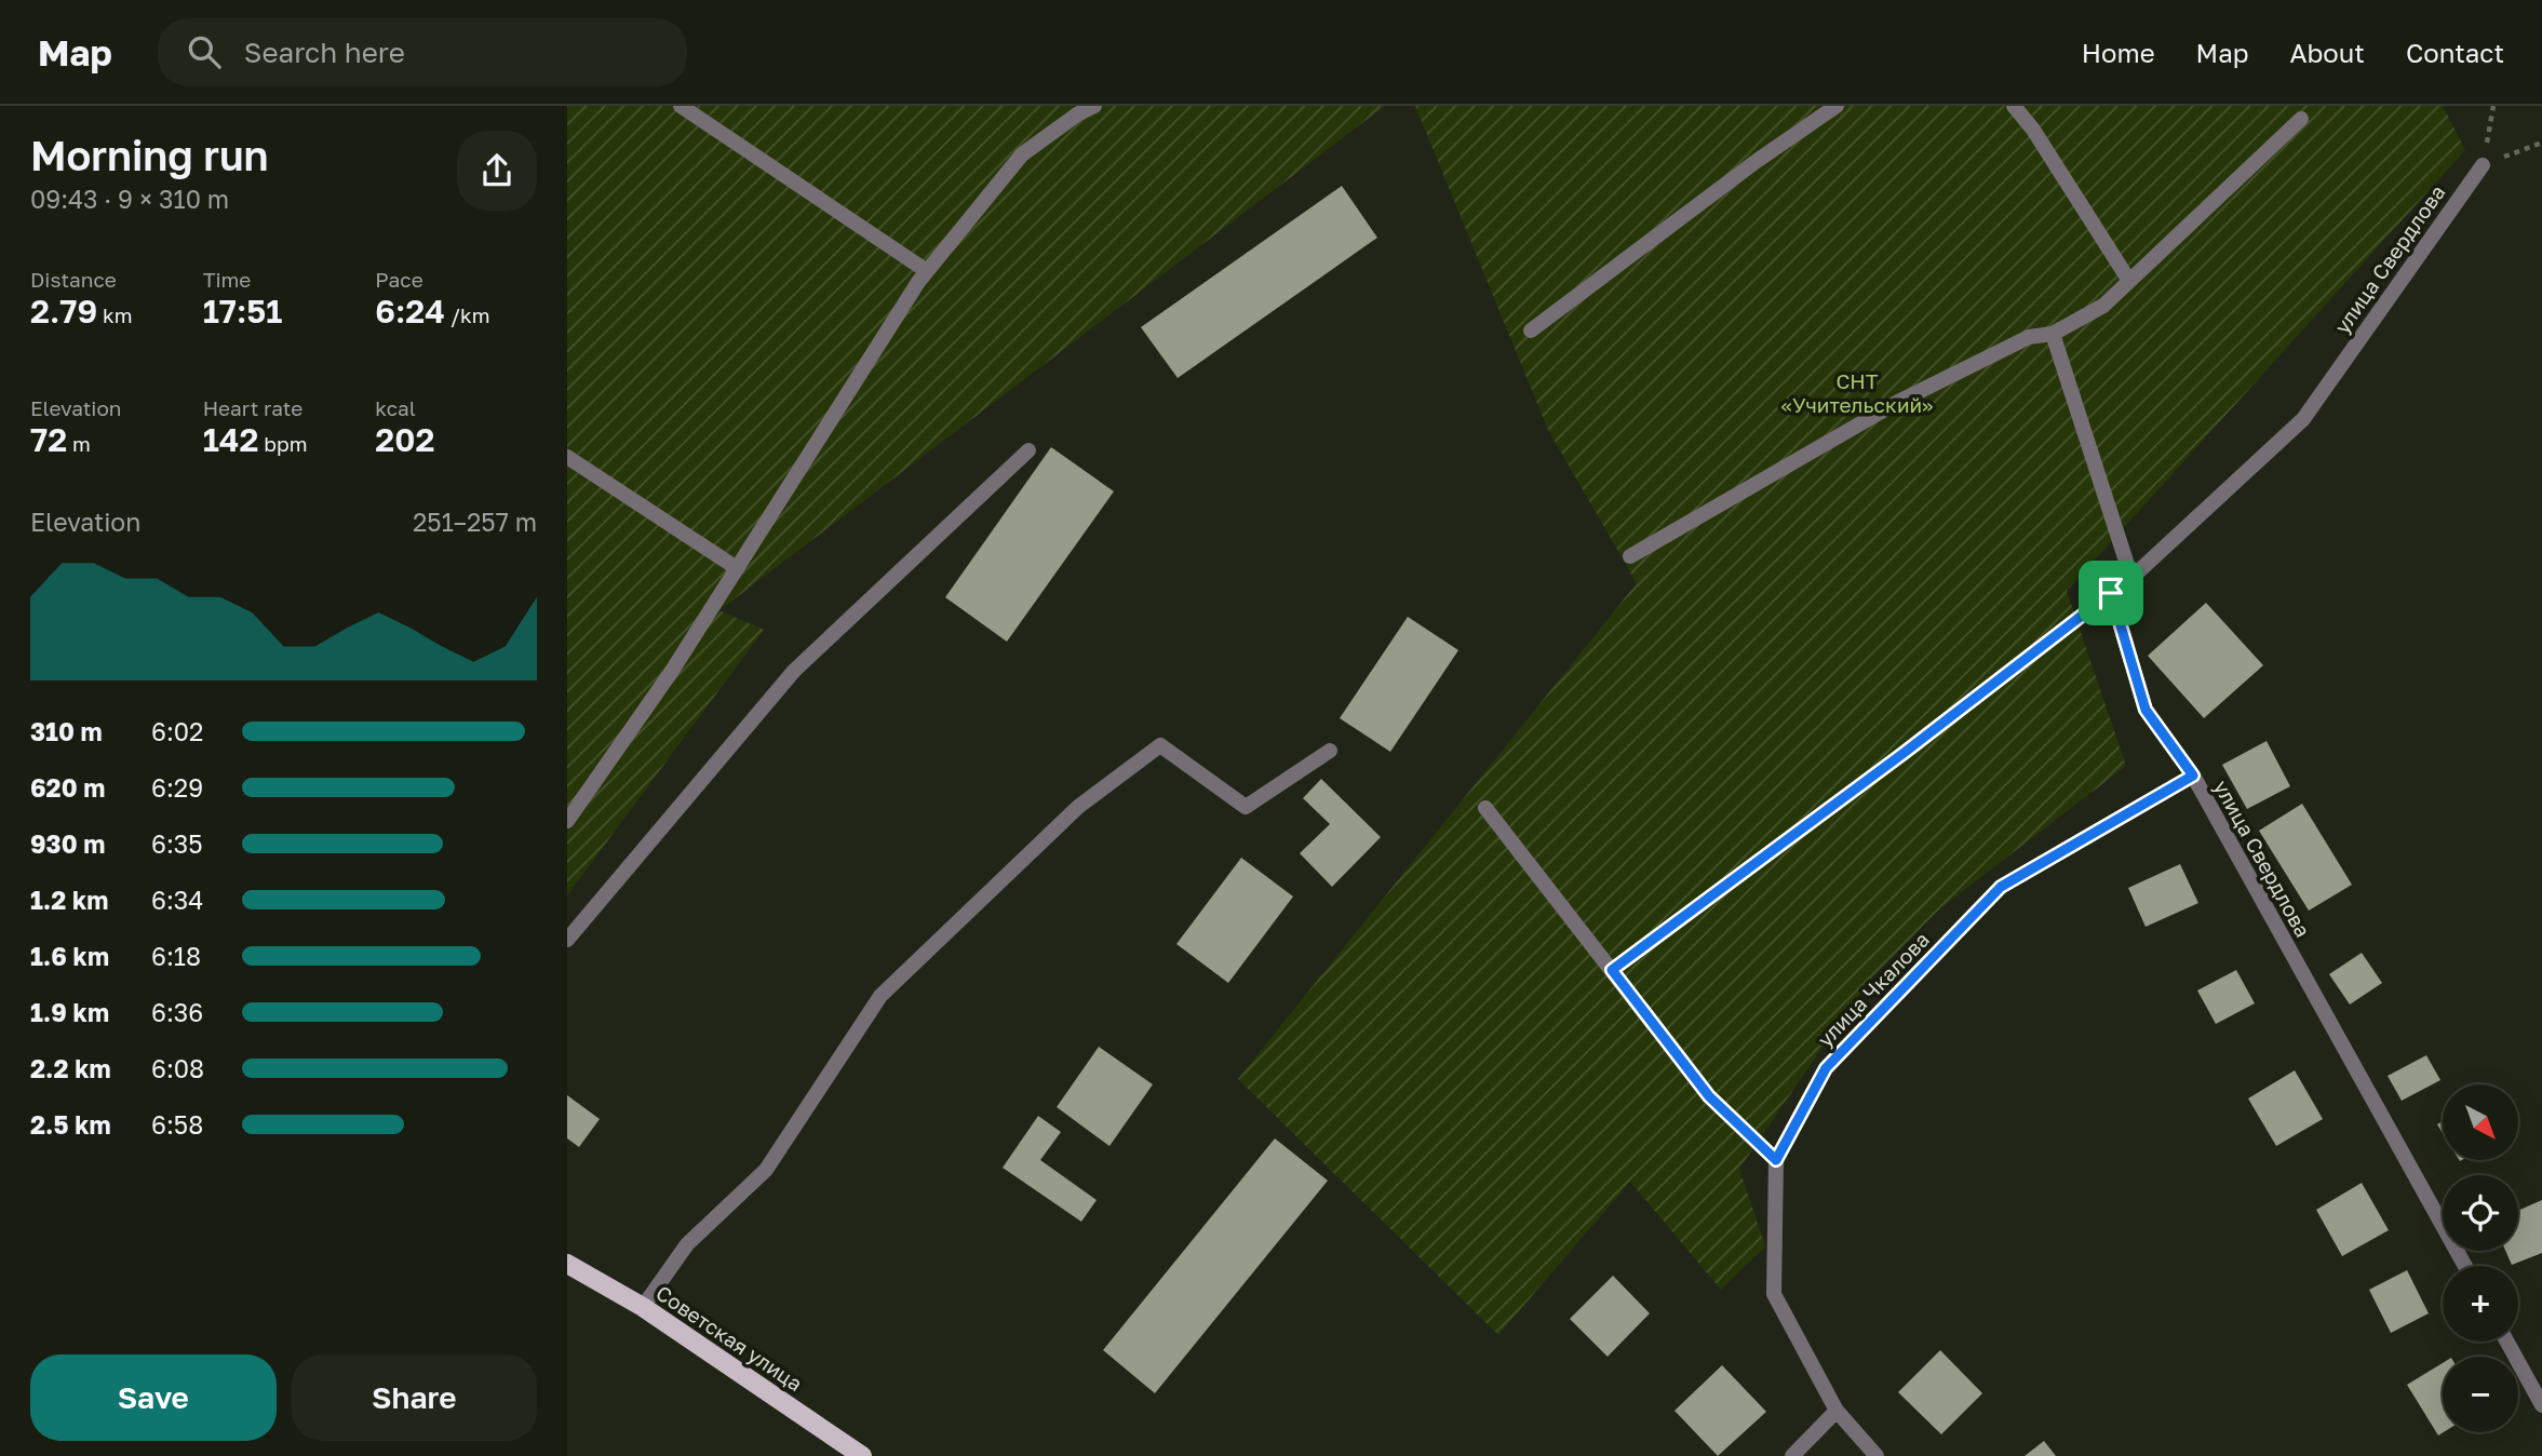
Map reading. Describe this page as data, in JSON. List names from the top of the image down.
{
  "streets": {
    "main road": ["Советская улица"],
    "street": ["улица Свердлова", "улица Чкалова"]
  },
  "crossings": [
    ["улица Свердлова", "улица Чкалова"]
  ],
  "parks": ["СНТ «Учительский»"],
  "north": "bottom right",
  "page": {
    "header": "Map",
    "search": "Search here",
    "nav": [
      "Home",
      "Map",
      "About",
      "Contact"
    ],
    "heading": ["Morning run", "09:43 · 9 × 310 m"],
    "stats": [
      ["Distance", "2.79 km"],
      ["Time", "17:51"],
      ["Pace", "6:24 /km"],
      ["Elevation", "72 m"],
      ["Heart rate", "142 bpm"],
      ["kcal", "202"]
    ],
    "chart": ["Elevation", "251–257 m"],
    "list": [
      {
        "name": "310 m",
        "note": "6:02"
      },
      {
        "name": "620 m",
        "note": "6:29"
      },
      {
        "name": "930 m",
        "note": "6:35"
      },
      {
        "name": "1.2 km",
        "note": "6:34"
      },
      {
        "name": "1.6 km",
        "note": "6:18"
      },
      {
        "name": "1.9 km",
        "note": "6:36"
      },
      {
        "name": "2.2 km",
        "note": "6:08"
      },
      {
        "name": "2.5 km",
        "note": "6:58"
      }
    ],
    "map_buttons": ["+", "−"],
    "buttons": ["Save", "Share"]
  }
}
